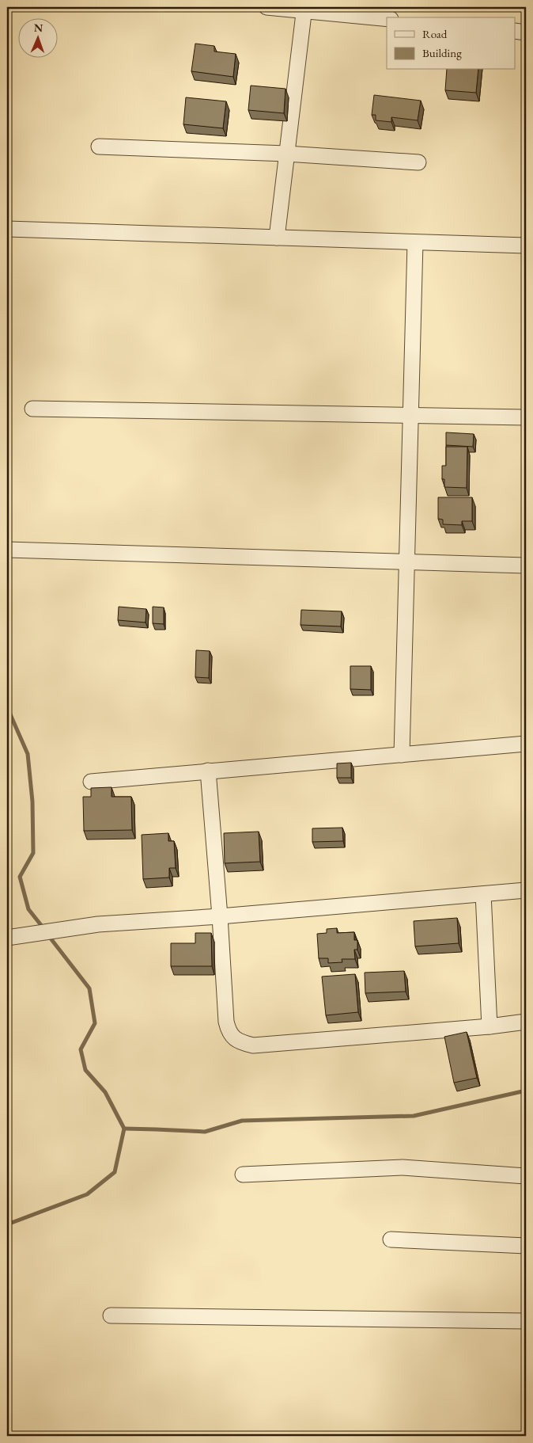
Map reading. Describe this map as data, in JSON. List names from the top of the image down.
{
  "legend": ["Road", "Building"],
  "north": "top"
}
